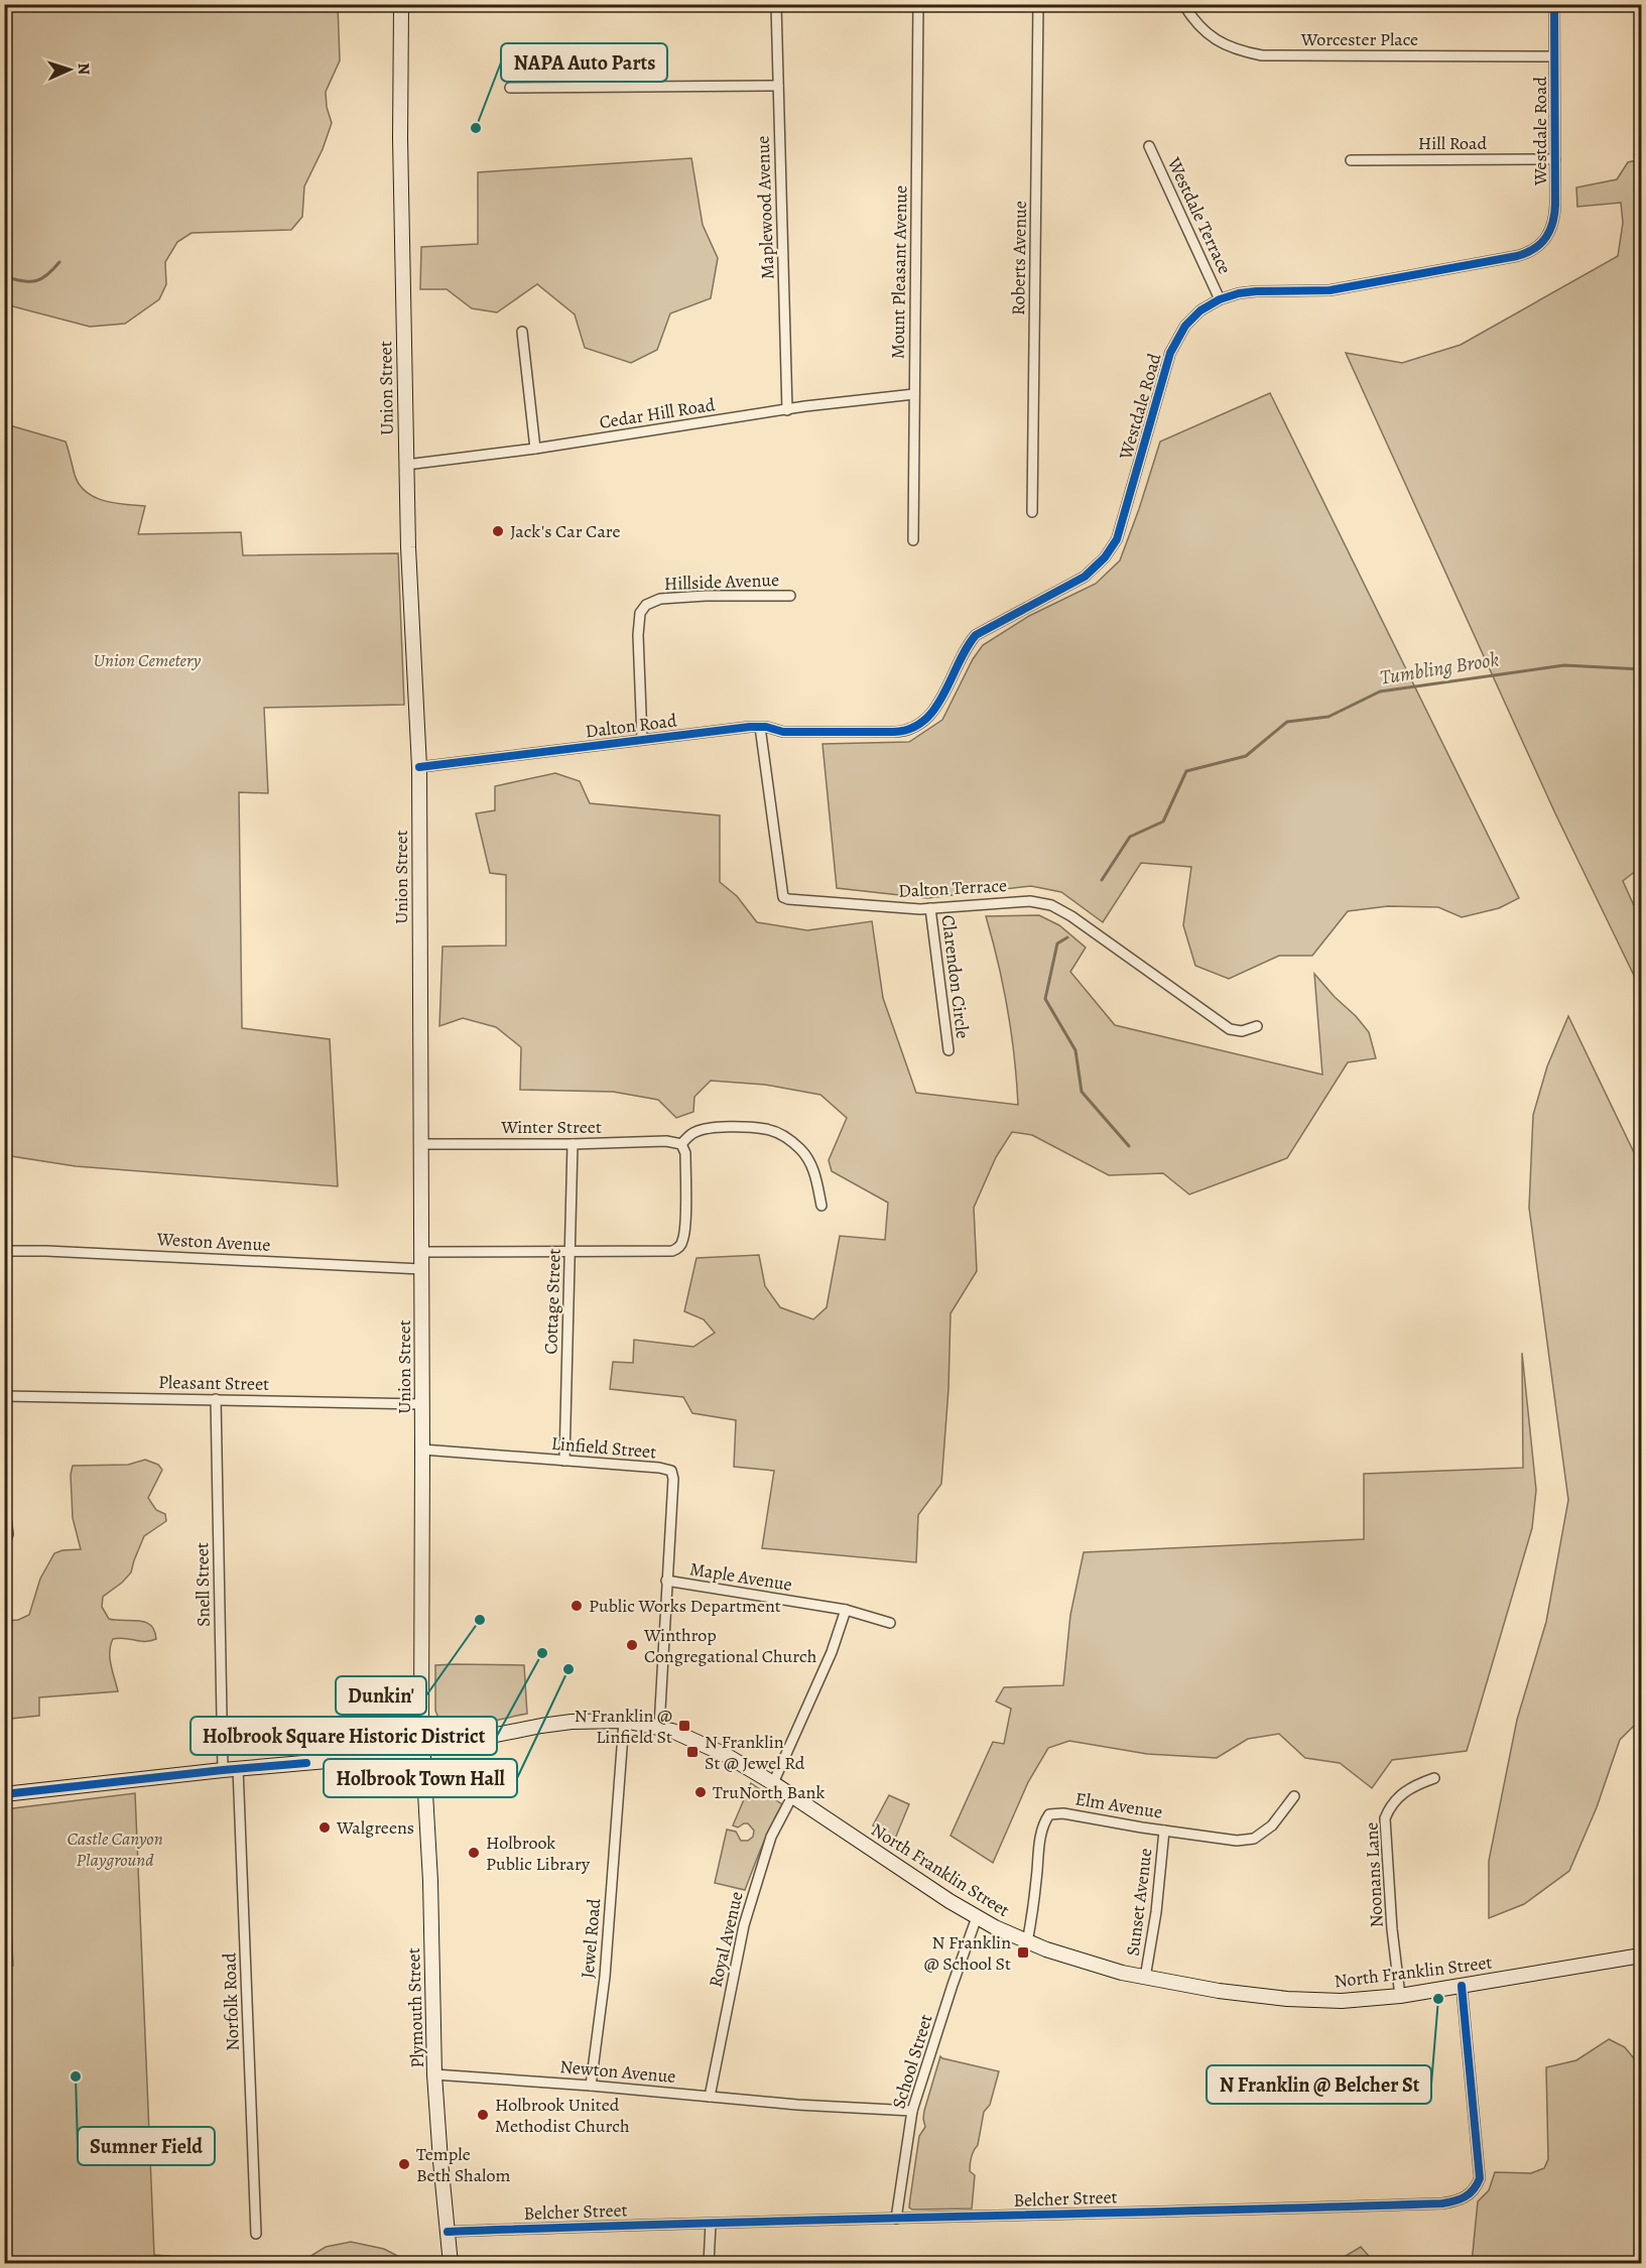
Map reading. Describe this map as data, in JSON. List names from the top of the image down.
{
  "streets": {
    "main road": ["Union Street", "North Franklin Street", "Plymouth Street"],
    "street": [
      "Worcester Place",
      "Westdale Road",
      "Hill Road",
      "Maplewood Avenue",
      "Westdale Terrace",
      "Roberts Avenue",
      "Mount Pleasant Avenue",
      "Cedar Hill Road",
      "Hillside Avenue",
      "Dalton Road",
      "Dalton Terrace",
      "Clarendon Circle",
      "Winter Street",
      "Weston Avenue",
      "Cottage Street",
      "Pleasant Street",
      "Linfield Street",
      "Maple Avenue",
      "Snell Street",
      "Elm Avenue",
      "Noonans Lane",
      "Sunset Avenue",
      "Jewel Road",
      "Royal Avenue",
      "Norfolk Road",
      "School Street",
      "Newton Avenue",
      "Belcher Street"
    ]
  },
  "crossings": [
    ["Worcester Place", "Westdale Road"],
    ["Westdale Road", "Hill Road"],
    ["Westdale Road", "Westdale Terrace"],
    ["Westdale Road", "Dalton Road"],
    ["Maplewood Avenue", "Cedar Hill Road"],
    ["Mount Pleasant Avenue", "Cedar Hill Road"],
    ["Union Street", "Cedar Hill Road"],
    ["Union Street", "Dalton Road"],
    ["Union Street", "Winter Street"],
    ["Union Street", "Weston Avenue"],
    ["Union Street", "Pleasant Street"],
    ["Union Street", "Linfield Street"],
    ["Union Street", "North Franklin Street"],
    ["Union Street", "Plymouth Street"],
    ["Hillside Avenue", "Dalton Road"],
    ["Dalton Road", "Dalton Terrace"],
    ["Dalton Terrace", "Clarendon Circle"],
    ["Winter Street", "Cottage Street"],
    ["Cottage Street", "Linfield Street"],
    ["Pleasant Street", "Snell Street"],
    ["Linfield Street", "Maple Avenue"],
    ["Linfield Street", "North Franklin Street"],
    ["Snell Street", "North Franklin Street"],
    ["Elm Avenue", "North Franklin Street"],
    ["Elm Avenue", "Sunset Avenue"],
    ["North Franklin Street", "Noonans Lane"],
    ["North Franklin Street", "Sunset Avenue"],
    ["North Franklin Street", "Jewel Road"],
    ["North Franklin Street", "Royal Avenue"],
    ["North Franklin Street", "Norfolk Road"],
    ["North Franklin Street", "Plymouth Street"],
    ["North Franklin Street", "School Street"],
    ["North Franklin Street", "Belcher Street"],
    ["Jewel Road", "Newton Avenue"],
    ["Royal Avenue", "Newton Avenue"],
    ["Plymouth Street", "Newton Avenue"],
    ["Plymouth Street", "Belcher Street"],
    ["School Street", "Newton Avenue"],
    ["School Street", "Belcher Street"]
  ],
  "water": ["Tumbling Brook"],
  "parks": ["Union Cemetery", "Castle Canyon Playground"],
  "places": {
    "other": [
      "NAPA Auto Parts",
      "Jack's Car Care",
      "Public Works Department",
      "Dunkin'",
      "Winthrop Congregational Church",
      "Holbrook Square Historic District",
      "Holbrook Town Hall",
      "TruNorth Bank",
      "Walgreens",
      "Holbrook Public Library",
      "N Franklin @ Belcher St",
      "Sumner Field",
      "Holbrook United Methodist Church",
      "Temple Beth Shalom"
    ],
    "transit": ["N Franklin @ Linfield St", "N Franklin St @ Jewel Rd", "N Franklin @ School St"]
  },
  "north": "right"
}
